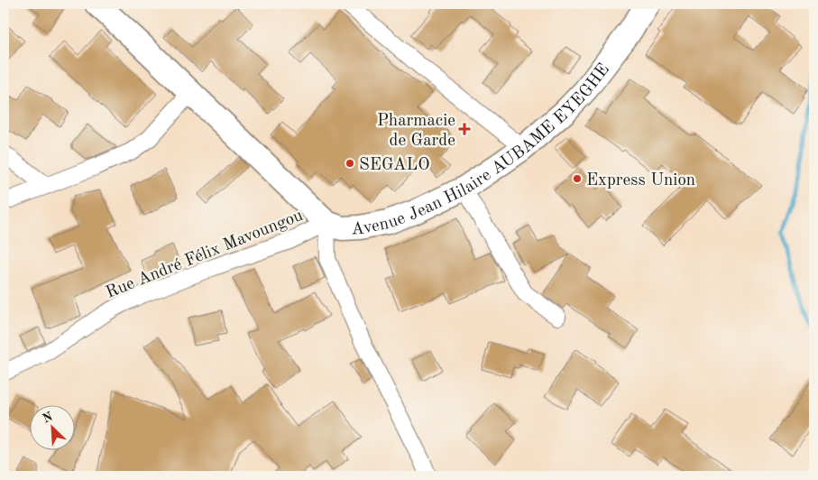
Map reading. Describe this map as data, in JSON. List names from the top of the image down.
{
  "streets": {
    "main road": ["Avenue Jean Hilaire AUBAME EYEGHE"],
    "street": ["Rue André Félix Mavoungou"]
  },
  "crossings": [
    ["Avenue Jean Hilaire AUBAME EYEGHE", "Rue André Félix Mavoungou"]
  ],
  "places": {
    "health": ["Pharmacie de Garde"],
    "other": ["SEGALO", "Express Union"]
  },
  "north": "top left"
}
